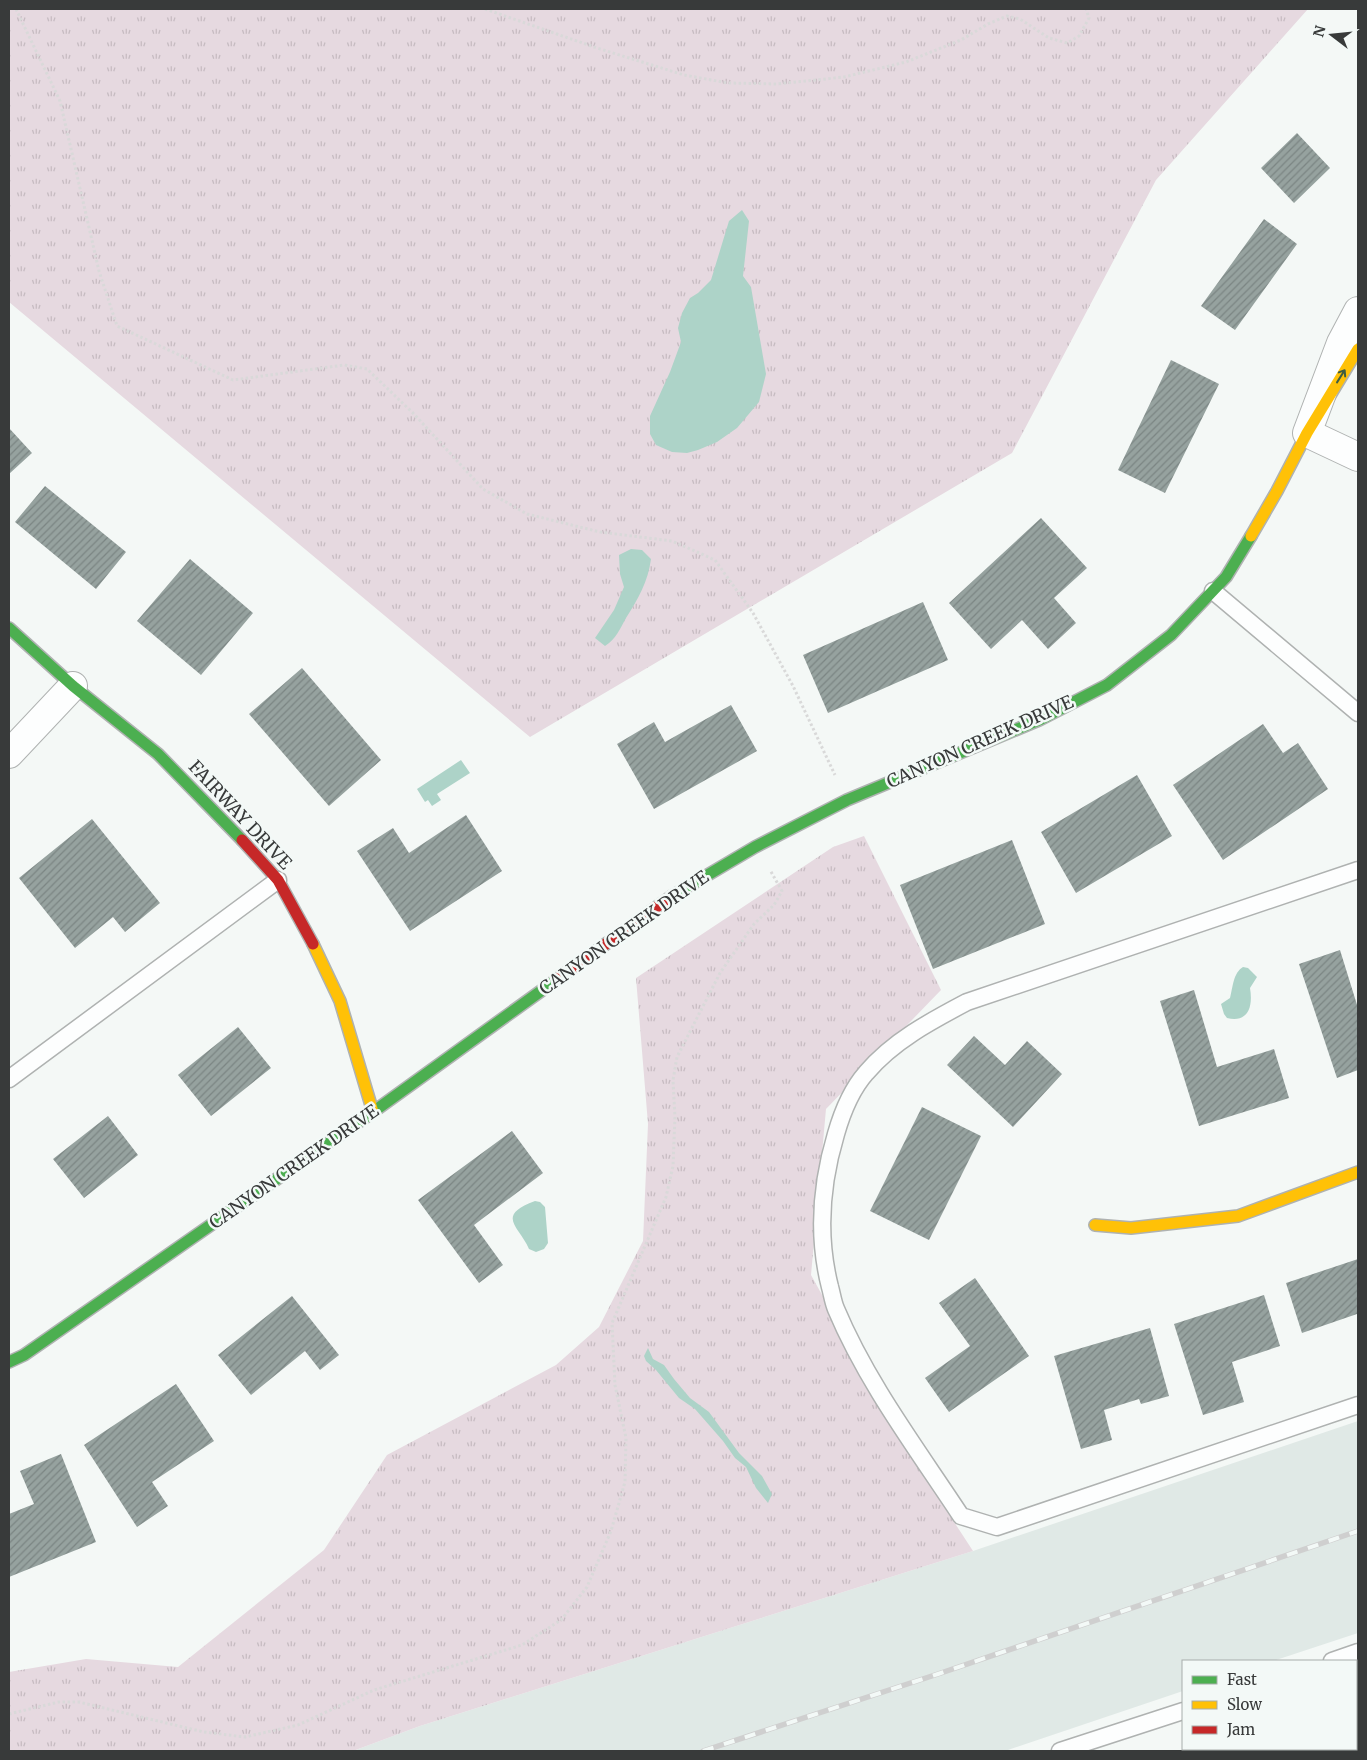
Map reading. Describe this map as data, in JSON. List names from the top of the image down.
{
  "streets": {
    "street": ["CANYON CREEK DRIVE", "FAIRWAY DRIVE"]
  },
  "crossings": [
    ["CANYON CREEK DRIVE", "FAIRWAY DRIVE"]
  ],
  "legend": ["Fast", "Slow", "Jam"],
  "north": "left"
}
